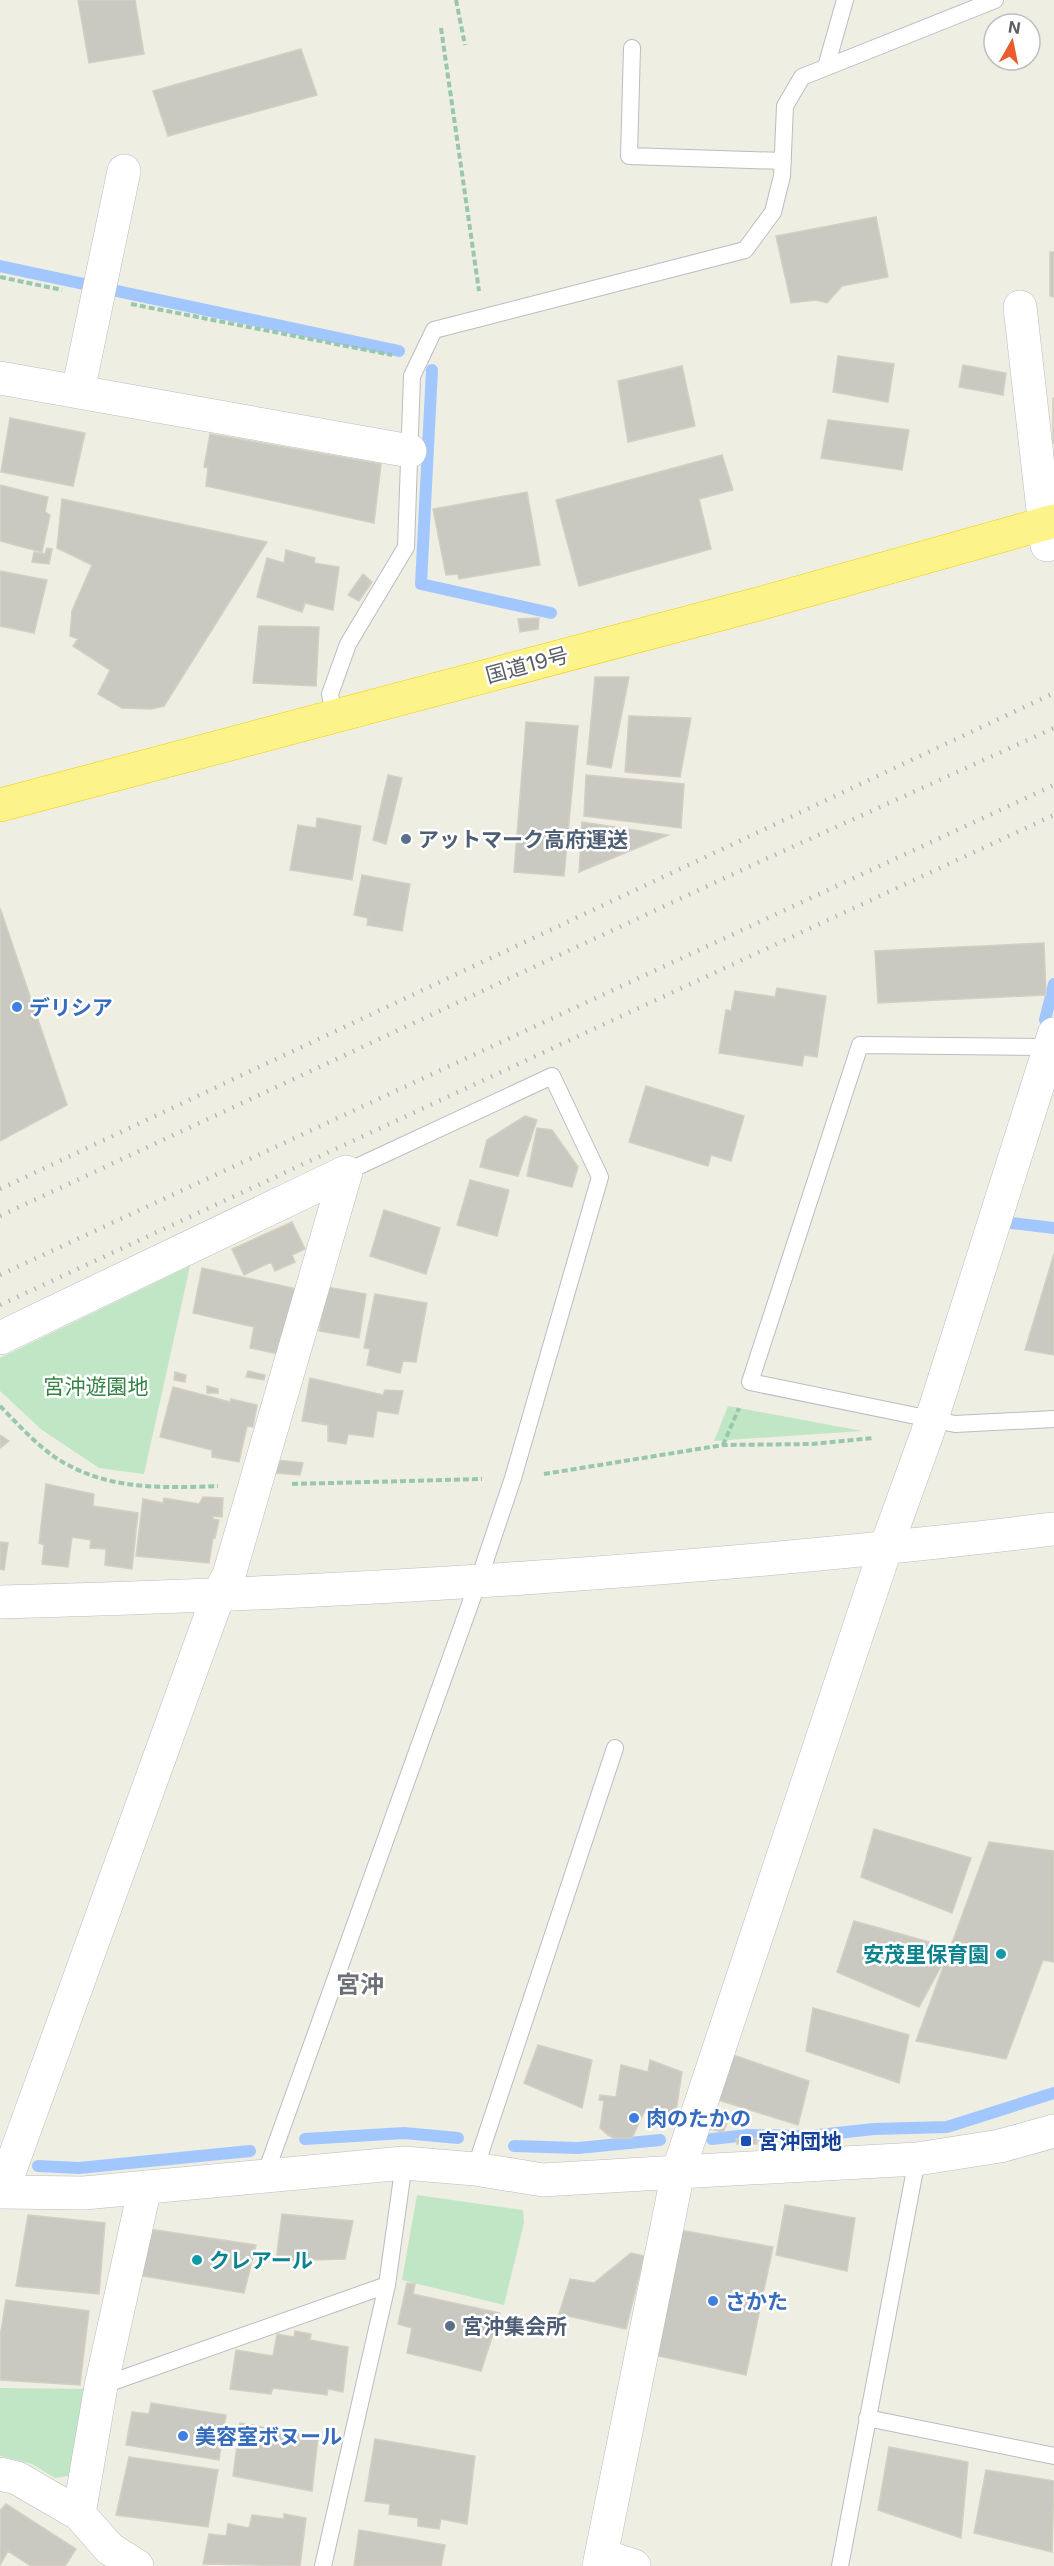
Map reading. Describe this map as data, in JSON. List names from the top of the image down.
{
  "streets": {
    "highway": ["国道19号"]
  },
  "districts": ["宮沖"],
  "parks": ["宮沖遊園地"],
  "places": {
    "other": [
      "アットマーク高府運送",
      "デリシア",
      "安茂里保育園",
      "肉のたかの",
      "クレアール",
      "さかた",
      "宮沖集会所",
      "美容室ボヌール"
    ],
    "transit": ["宮沖団地"]
  },
  "north": "top"
}
